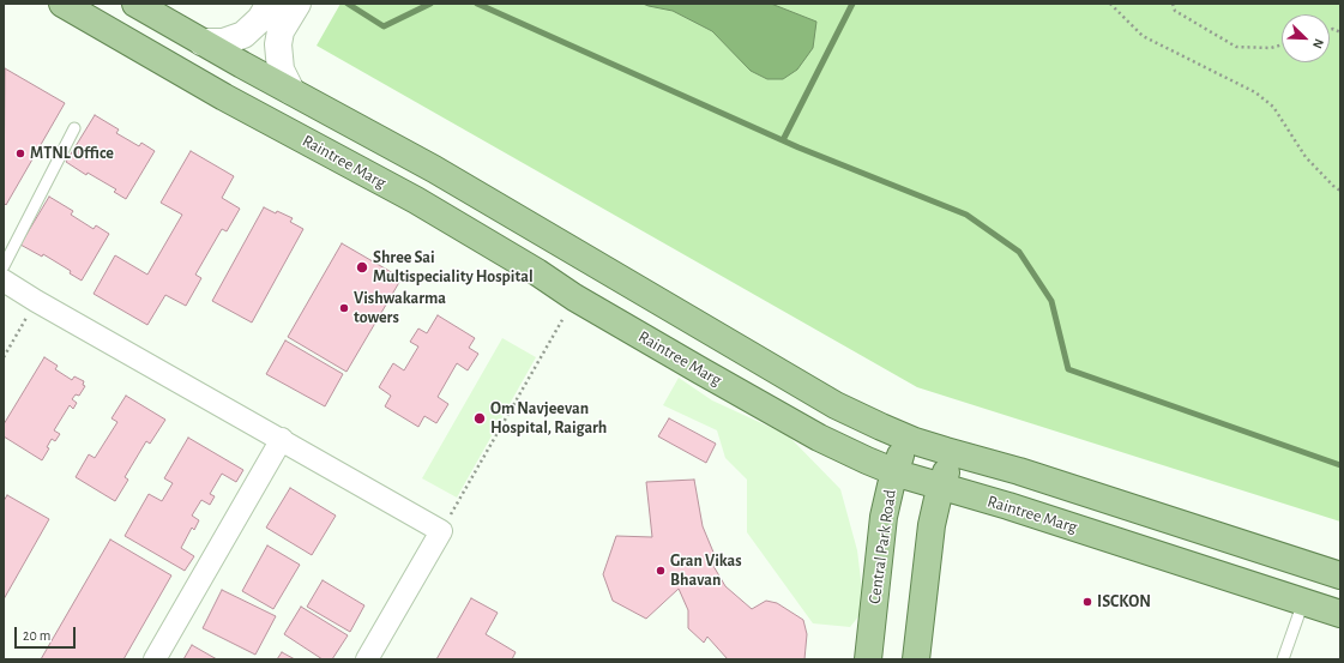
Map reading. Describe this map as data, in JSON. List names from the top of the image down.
{
  "streets": {
    "main road": ["Raintree Marg", "Central Park Road"]
  },
  "crossings": [
    ["Raintree Marg", "Central Park Road"]
  ],
  "places": [
    "MTNL Office",
    "Shree Sai Multispeciality Hospital",
    "Vishwakarma towers",
    "Om Navjeevan Hospital, Raigarh",
    "Gran Vikas Bhavan",
    "ISCKON"
  ],
  "scale_bar": "20 m",
  "north": "bottom right"
}
